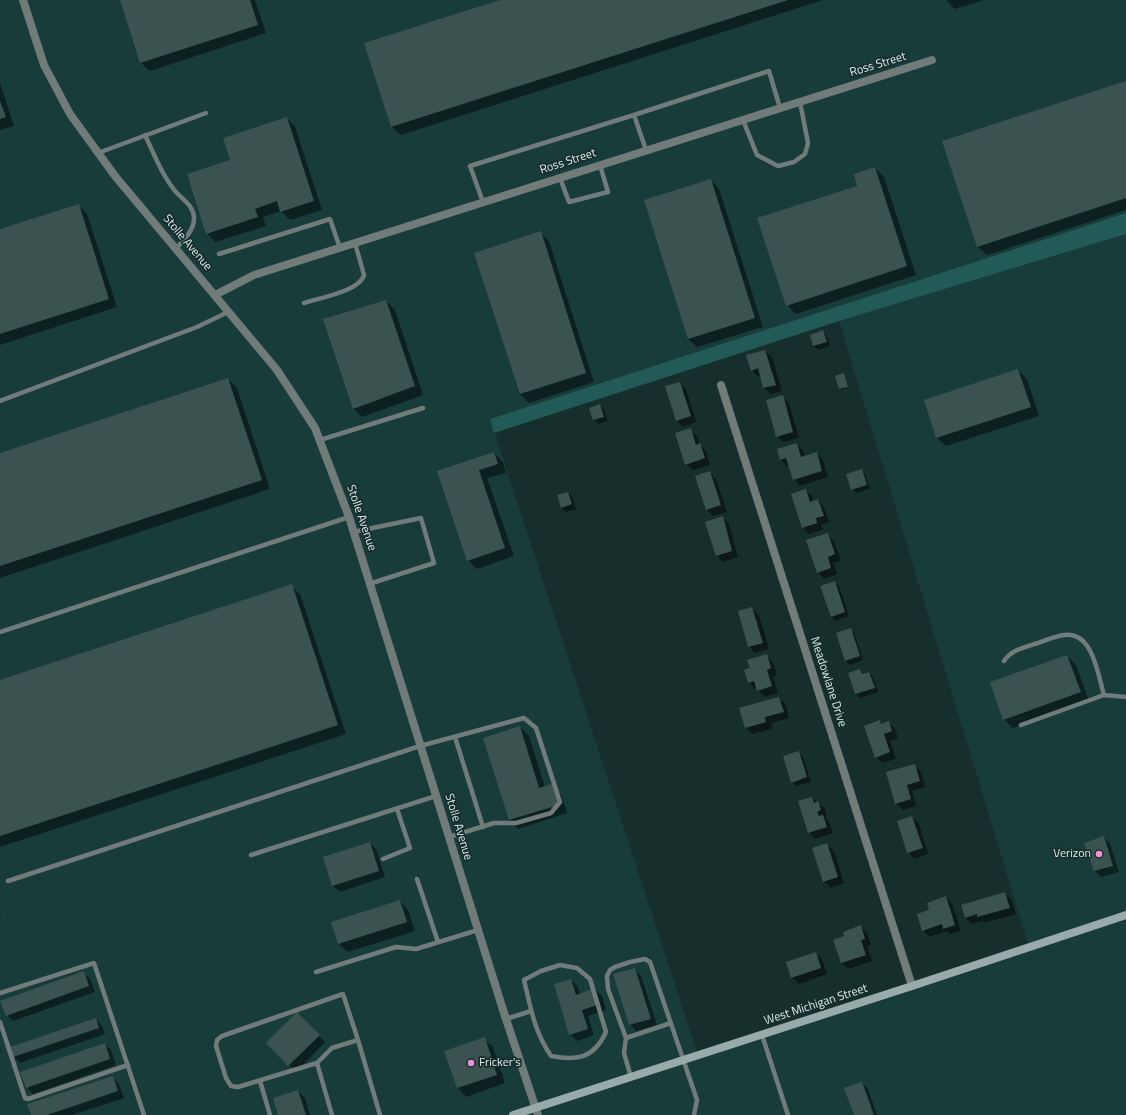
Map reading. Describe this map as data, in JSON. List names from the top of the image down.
{
  "streets": {
    "main road": ["West Michigan Street"],
    "street": ["Ross Street", "Stolle Avenue", "Meadowlane Drive"]
  },
  "crossings": [
    ["Ross Street", "Stolle Avenue"],
    ["Stolle Avenue", "West Michigan Street"],
    ["Meadowlane Drive", "West Michigan Street"]
  ],
  "places": ["Verizon", "Fricker's"]
}
